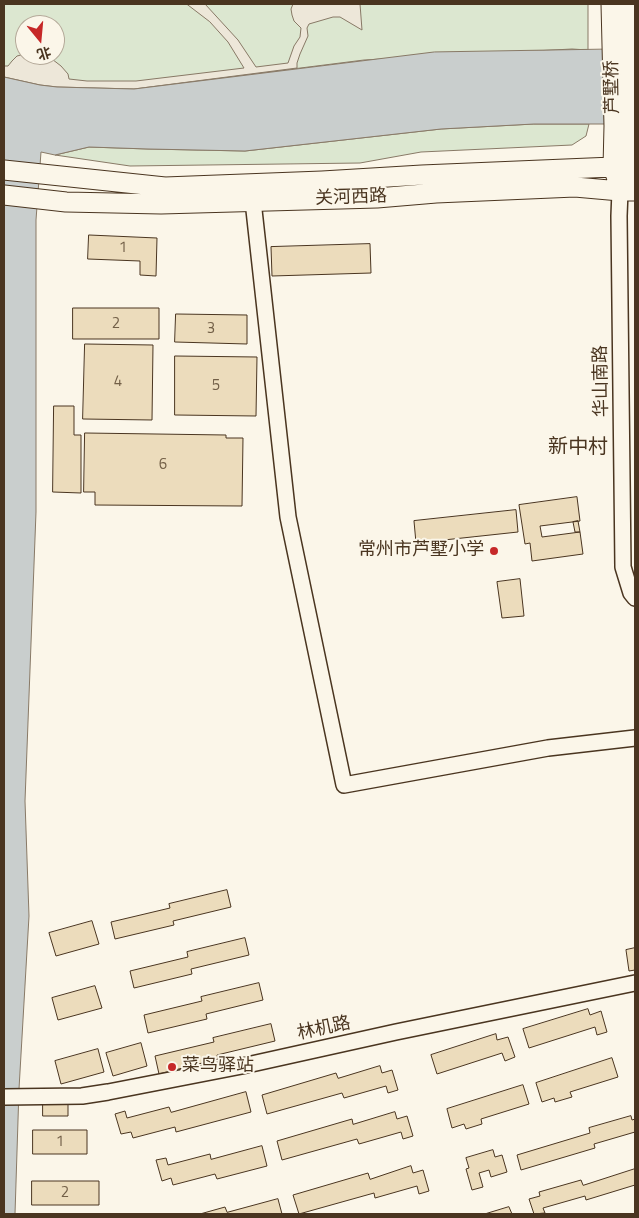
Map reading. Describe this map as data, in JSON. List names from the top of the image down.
{
  "streets": {
    "main road": ["芦墅桥", "关河西路"],
    "street": ["华山南路", "林机路"]
  },
  "crossings": [
    ["芦墅桥", "关河西路"],
    ["关河西路", "华山南路"]
  ],
  "districts": ["新中村"],
  "places": ["常州市芦墅小学", "菜鸟驿站"],
  "house_numbers": [
    "1",
    "2",
    "3",
    "4",
    "5",
    "6",
    "1",
    "2"
  ],
  "north": "bottom"
}
